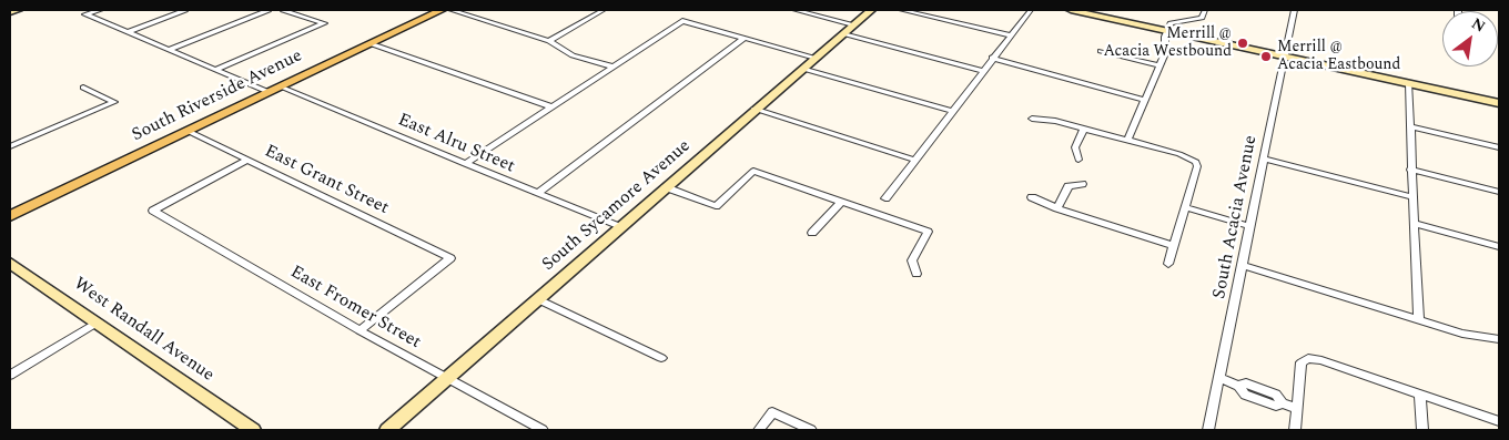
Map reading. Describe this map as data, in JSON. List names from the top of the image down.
{
  "streets": {
    "main road": ["South Riverside Avenue"],
    "street": [
      "East Alru Street",
      "East Grant Street",
      "South Sycamore Avenue",
      "South Acacia Avenue",
      "East Fromer Street",
      "West Randall Avenue"
    ]
  },
  "crossings": [
    ["South Riverside Avenue", "East Alru Street"],
    ["South Riverside Avenue", "East Grant Street"],
    ["East Alru Street", "South Sycamore Avenue"],
    ["East Grant Street", "East Fromer Street"],
    ["South Sycamore Avenue", "East Fromer Street"]
  ],
  "places": ["Merrill @ Acacia Westbound", "Merrill @ Acacia Eastbound"],
  "north": "top right"
}
